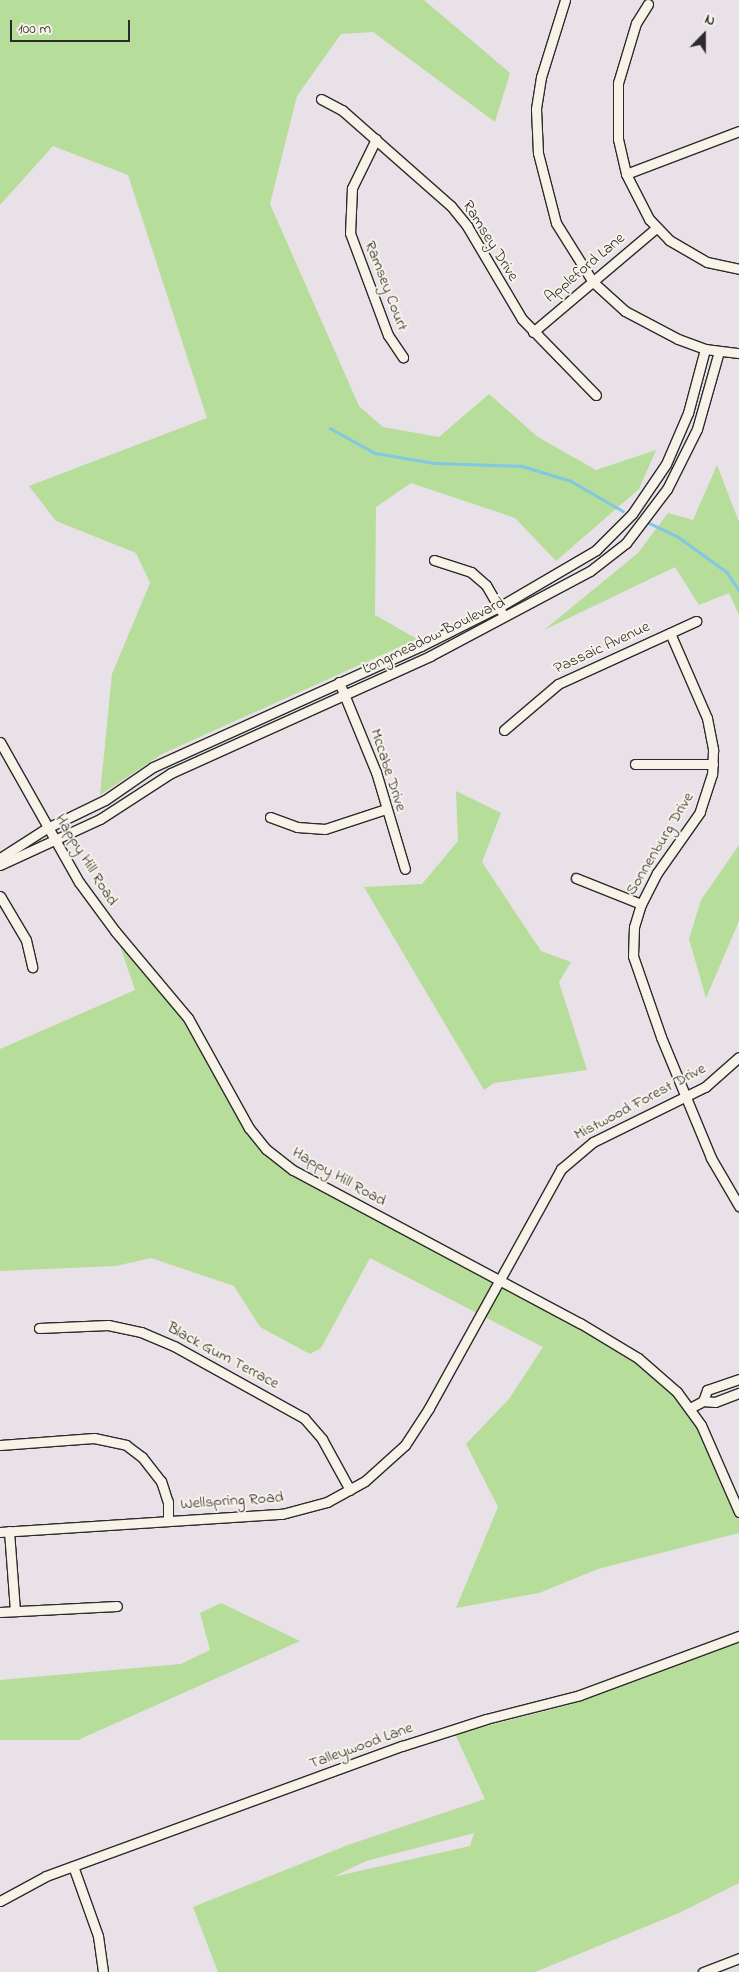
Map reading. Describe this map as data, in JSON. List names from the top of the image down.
{
  "streets": {
    "street": [
      "Ramsey Drive",
      "Appleford Lane",
      "Ramsey Court",
      "Longmeadow Boulevard",
      "Passaic Avenue",
      "Mccabe Drive",
      "Sonnenburg Drive",
      "Happy Hill Road",
      "Mistwood Forest Drive",
      "Black Gum Terrace",
      "Wellspring Road",
      "Talleywood Lane"
    ]
  },
  "crossings": [
    ["Ramsey Drive", "Appleford Lane"],
    ["Ramsey Drive", "Ramsey Court"],
    ["Longmeadow Boulevard", "Mccabe Drive"],
    ["Longmeadow Boulevard", "Happy Hill Road"],
    ["Passaic Avenue", "Sonnenburg Drive"],
    ["Sonnenburg Drive", "Mistwood Forest Drive"],
    ["Happy Hill Road", "Mistwood Forest Drive"],
    ["Happy Hill Road", "Wellspring Road"],
    ["Mistwood Forest Drive", "Wellspring Road"],
    ["Black Gum Terrace", "Wellspring Road"]
  ],
  "scale_bar": "100 m",
  "north": "top"
}
